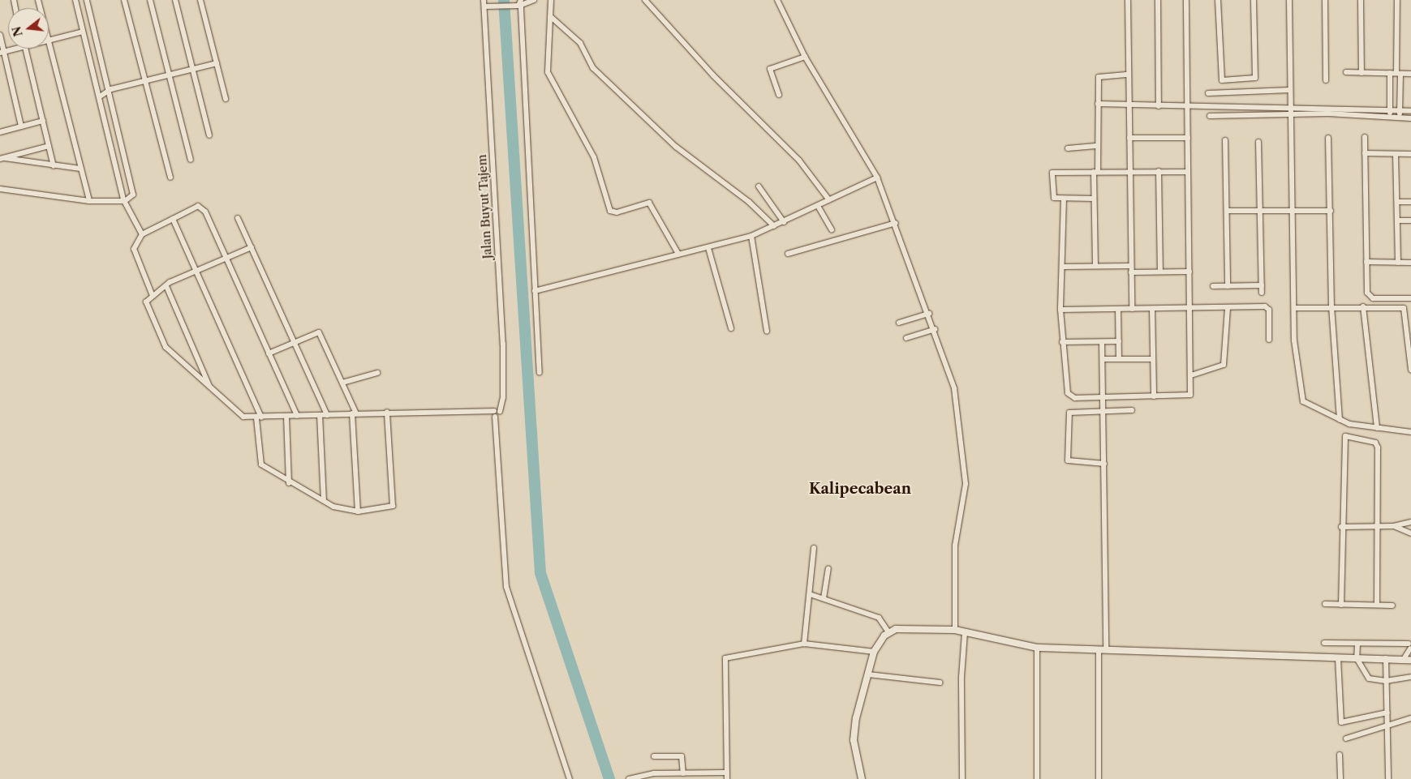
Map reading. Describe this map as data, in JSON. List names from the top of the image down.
{
  "streets": {
    "street": ["Jalan Buyut Tajem"]
  },
  "districts": ["Kalipecabean"],
  "north": "left"
}
